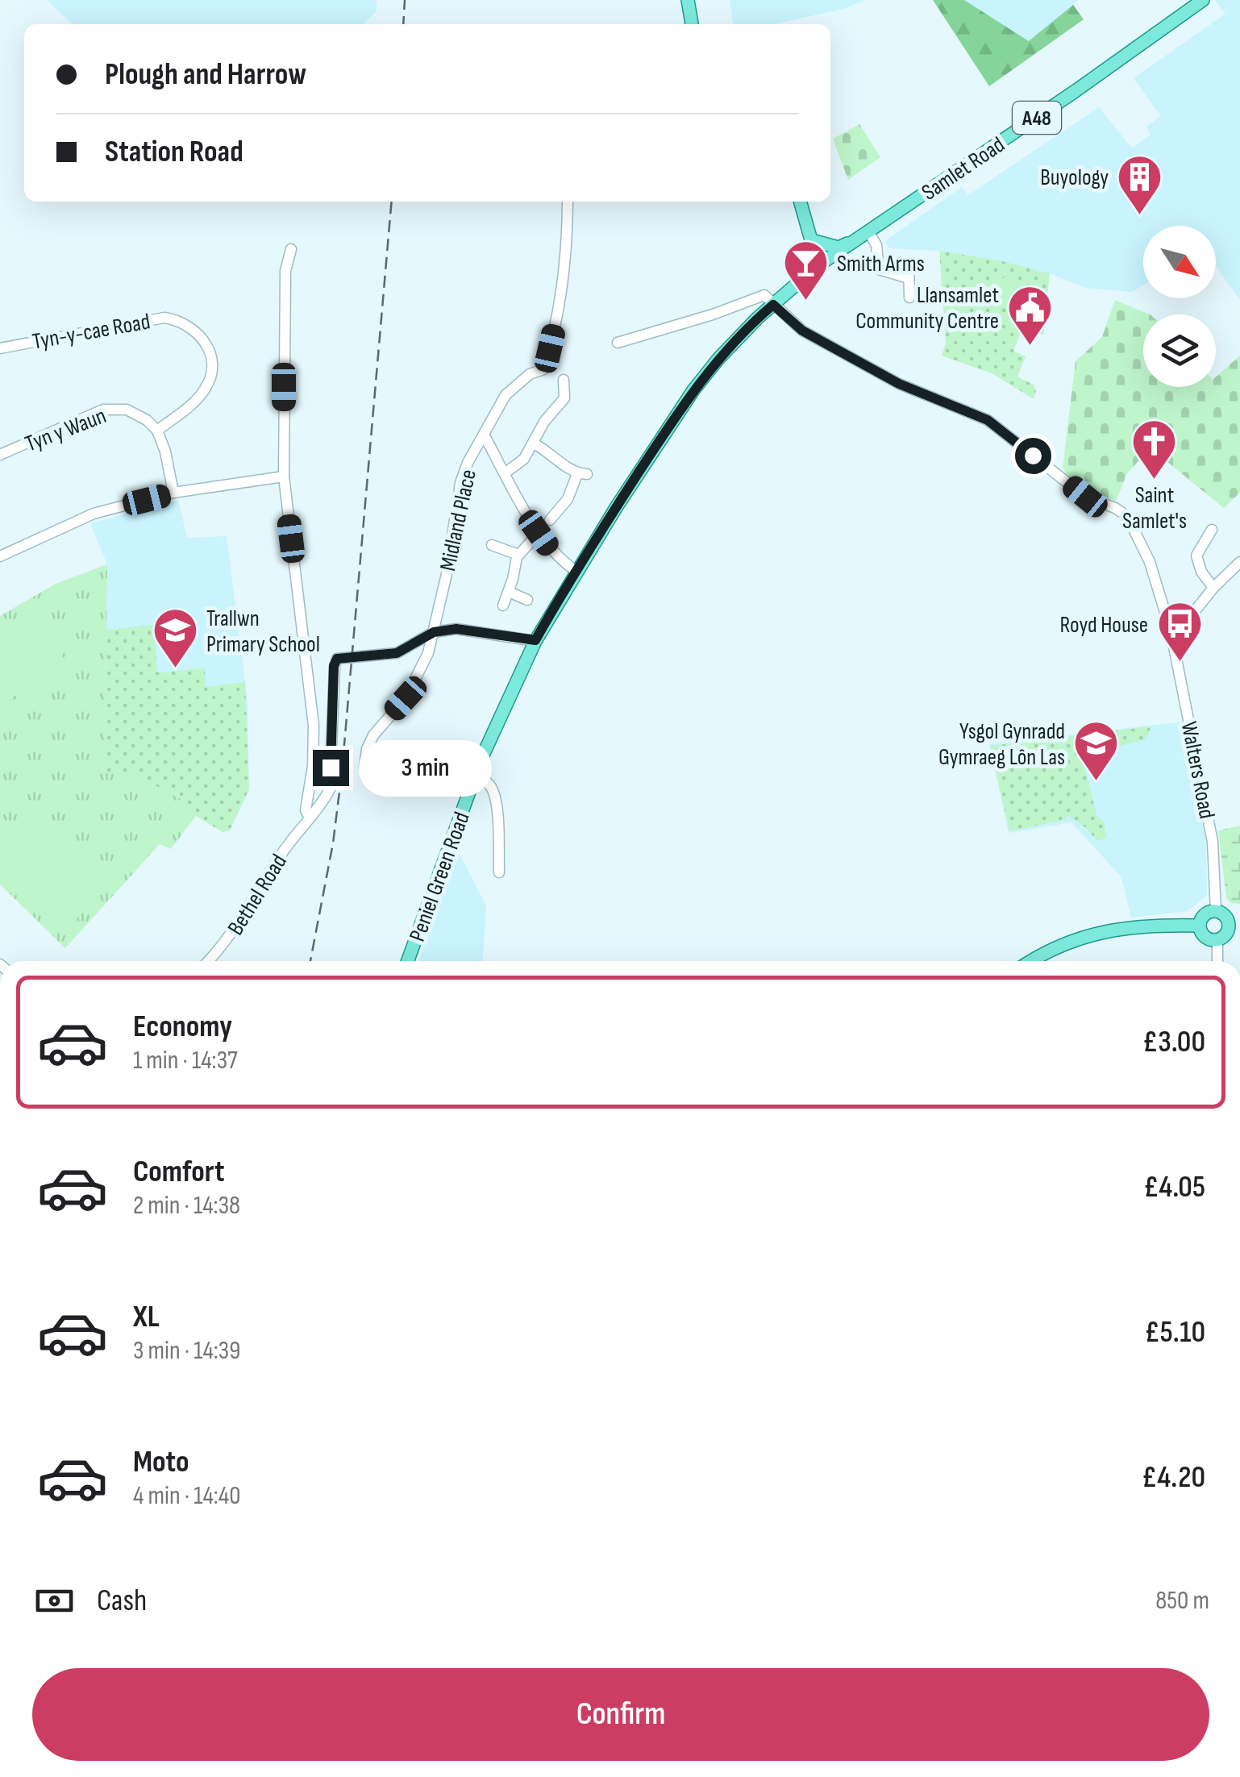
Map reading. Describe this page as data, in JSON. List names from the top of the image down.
{
  "streets": {
    "main road": ["A48", "Samlet Road", "Peniel Green Road"],
    "street": [
      "Tyn-y-cae Road",
      "Tyn y Waun",
      "Midland Place",
      "Walters Road",
      "Bethel Road"
    ]
  },
  "crossings": [
    ["Samlet Road", "Peniel Green Road"],
    ["Tyn-y-cae Road", "Tyn y Waun"],
    ["Midland Place", "Bethel Road"],
    ["Walters Road", "Peniel Green Road"]
  ],
  "places": {
    "building": ["Buyology"],
    "bar": ["Smith Arms"],
    "public building": ["Llansamlet Community Centre"],
    "church": ["Saint Samlet's"],
    "bus stop": ["Royd House"],
    "school or university": ["Trallwn Primary School", "Ysgol Gynradd Gymraeg Lôn Las"]
  },
  "north": "bottom right",
  "page": {
    "banner": ["Plough and Harrow", "Station Road"],
    "bubble": "3 min",
    "list": [
      {
        "name": "Economy",
        "note": "1 min · 14:37",
        "value": "£3.00"
      },
      {
        "name": "Comfort",
        "note": "2 min · 14:38",
        "value": "£4.05"
      },
      {
        "name": "XL",
        "note": "3 min · 14:39",
        "value": "£5.10"
      },
      {
        "name": "Moto",
        "note": "4 min · 14:40",
        "value": "£4.20"
      }
    ],
    "pay": ["Cash", "850 m"],
    "buttons": "Confirm"
  }
}
